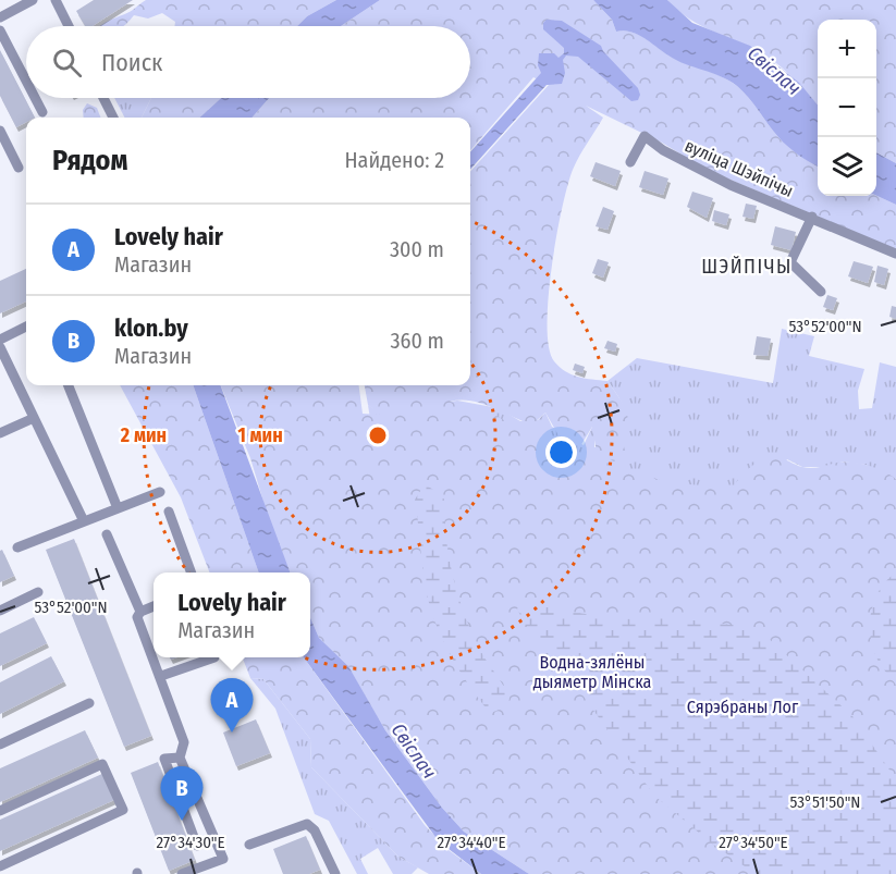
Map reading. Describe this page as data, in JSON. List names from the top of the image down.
{
  "streets": {
    "street": ["вуліца Шэйпічы"]
  },
  "districts": ["ШЭЙПІЧЫ"],
  "water": ["Свіслач"],
  "parks": ["Водна-зялёны дыяметр Мінска", "Сярэбраны Лог"],
  "page": {
    "map_buttons": ["+", "−"],
    "search": "Поиск",
    "heading": ["Рядом", "Найдено: 2"],
    "list": [
      {
        "mark": "A",
        "name": "Lovely hair",
        "note": "Магазин",
        "value": "300 m"
      },
      {
        "mark": "B",
        "name": "klon.by",
        "note": "Магазин",
        "value": "360 m"
      }
    ],
    "popup": ["Lovely hair", "Магазин"],
    "pins": ["A", "B"]
  },
  "coordinates": [
    "53°52'00\"N",
    "53°51'50\"N",
    "27°34'30\"E",
    "27°34'40\"E",
    "27°34'50\"E"
  ],
  "rings": ["2 мин", "1 мин"]
}
